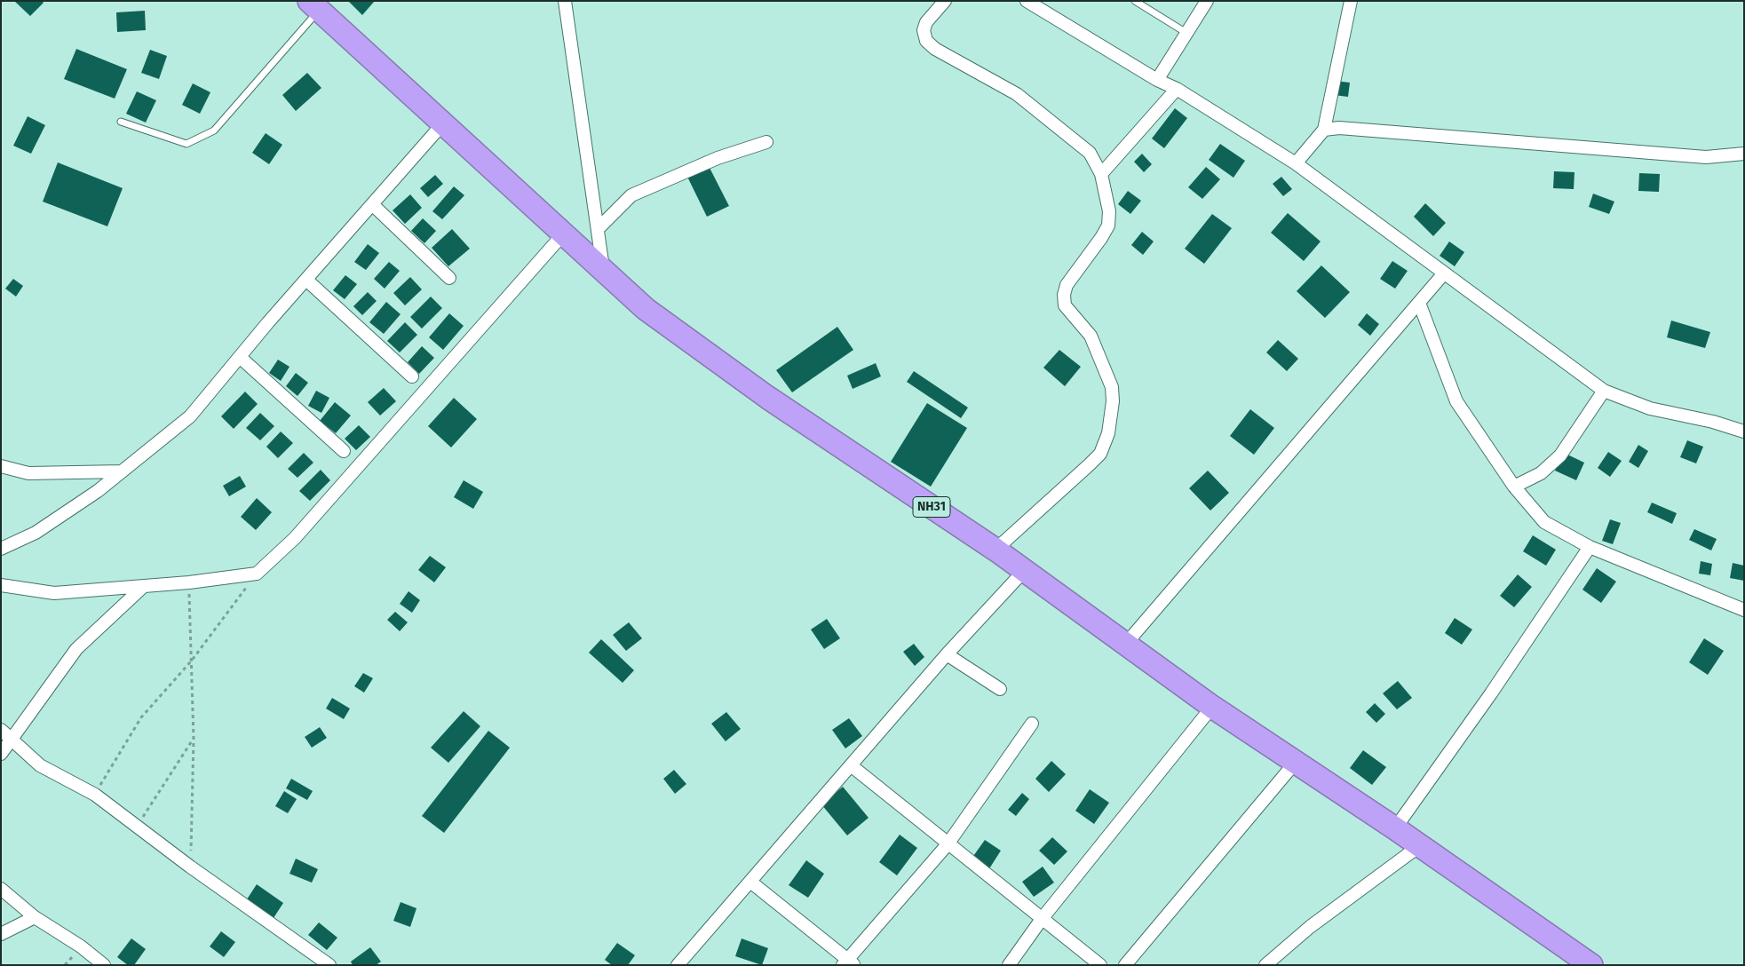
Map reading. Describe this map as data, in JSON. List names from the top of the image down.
{
  "streets": {
    "highway": ["NH31"]
  }
}
